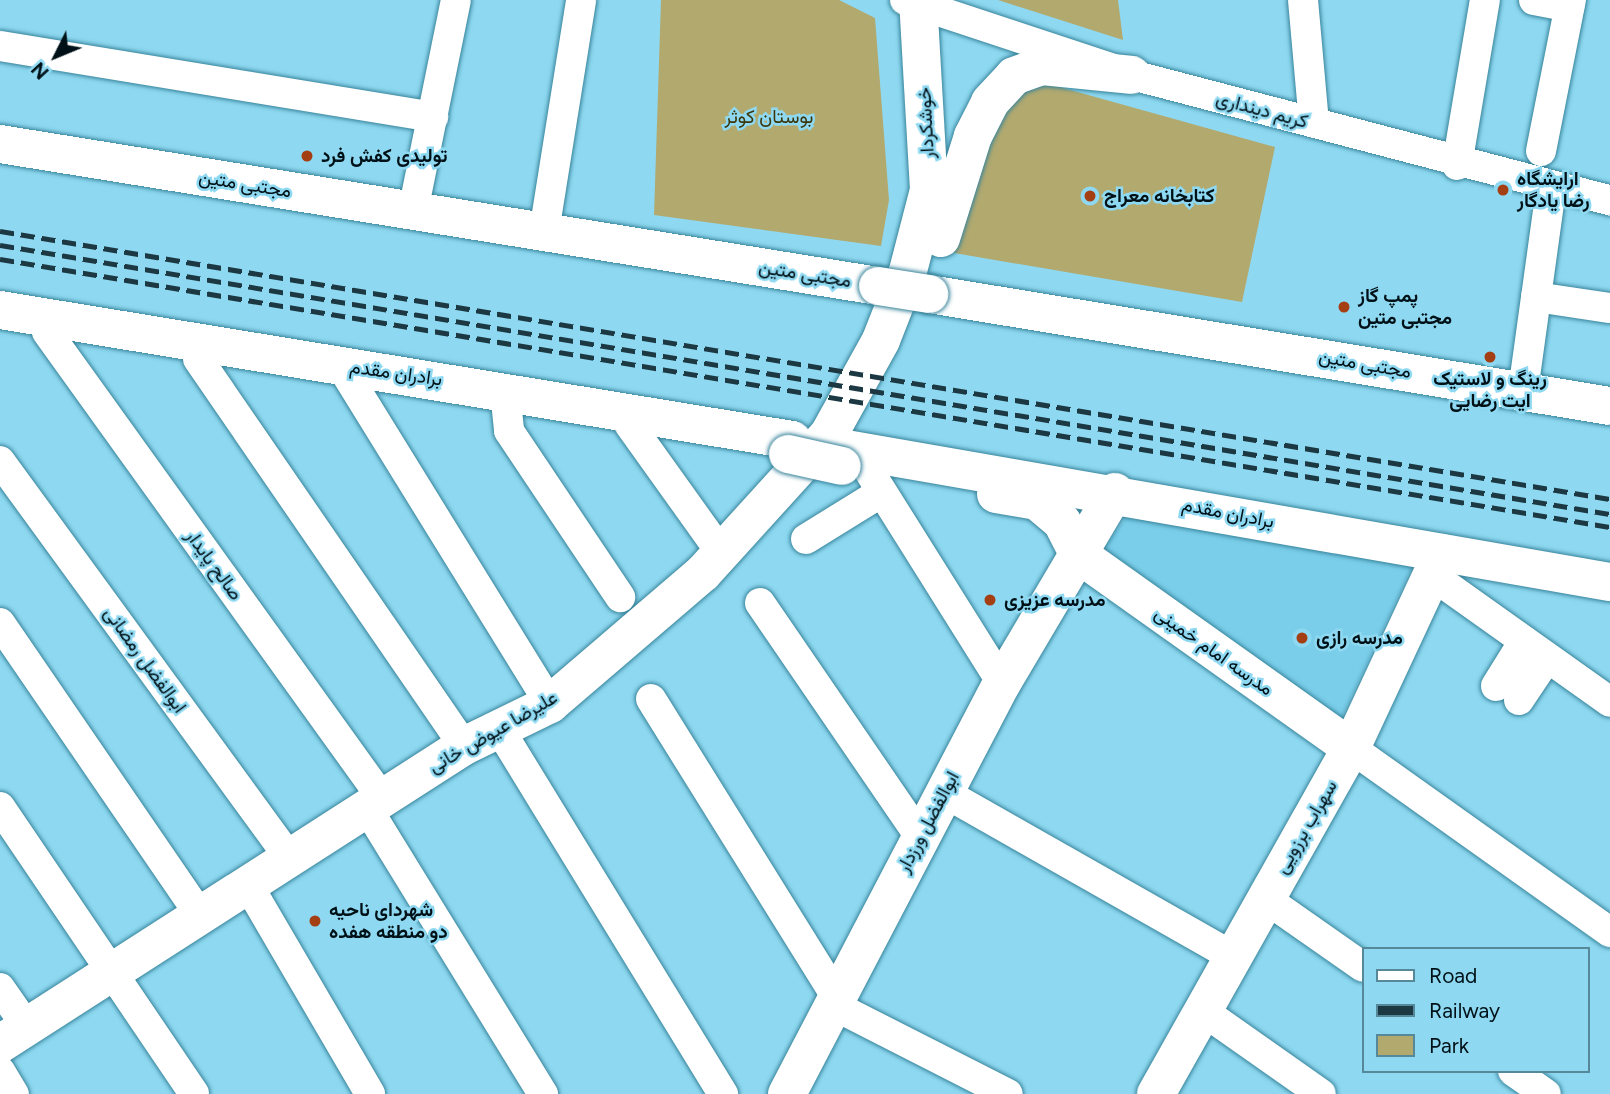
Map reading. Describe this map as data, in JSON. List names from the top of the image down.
{
  "streets": {
    "street": [
      "کریم دینداری",
      "خوشکردار",
      "مجتبی متین",
      "برادران مقدم",
      "صالح پایدار",
      "مدرسه امام خمینی",
      "ابوالفضل رمضانی",
      "علیرضا عیوض خانی",
      "ابوالفضل ورزدار",
      "سهراب برزویی"
    ]
  },
  "crossings": [
    ["کریم دینداری", "خوشکردار"],
    ["خوشکردار", "علیرضا عیوض خانی"],
    ["برادران مقدم", "صالح پایدار"],
    ["برادران مقدم", "ابوالفضل ورزدار"],
    ["برادران مقدم", "سهراب برزویی"],
    ["صالح پایدار", "علیرضا عیوض خانی"],
    ["مدرسه امام خمینی", "ابوالفضل ورزدار"],
    ["مدرسه امام خمینی", "سهراب برزویی"],
    ["ابوالفضل رمضانی", "علیرضا عیوض خانی"]
  ],
  "parks": ["بوستان کوثر"],
  "places": [
    "تولیدی کفش فرد",
    "ارایشگاه رضا یادگار",
    "کتابخانه معراج",
    "پمپ گاز مجتبی متین",
    "رینگ و لاستیک ایت رضایی",
    "مدرسه عزیزی",
    "مدرسه رازی",
    "شهردای ناحیه دو منطقه هفده"
  ],
  "legend": ["Road", "Railway", "Park"],
  "north": "bottom left"
}
